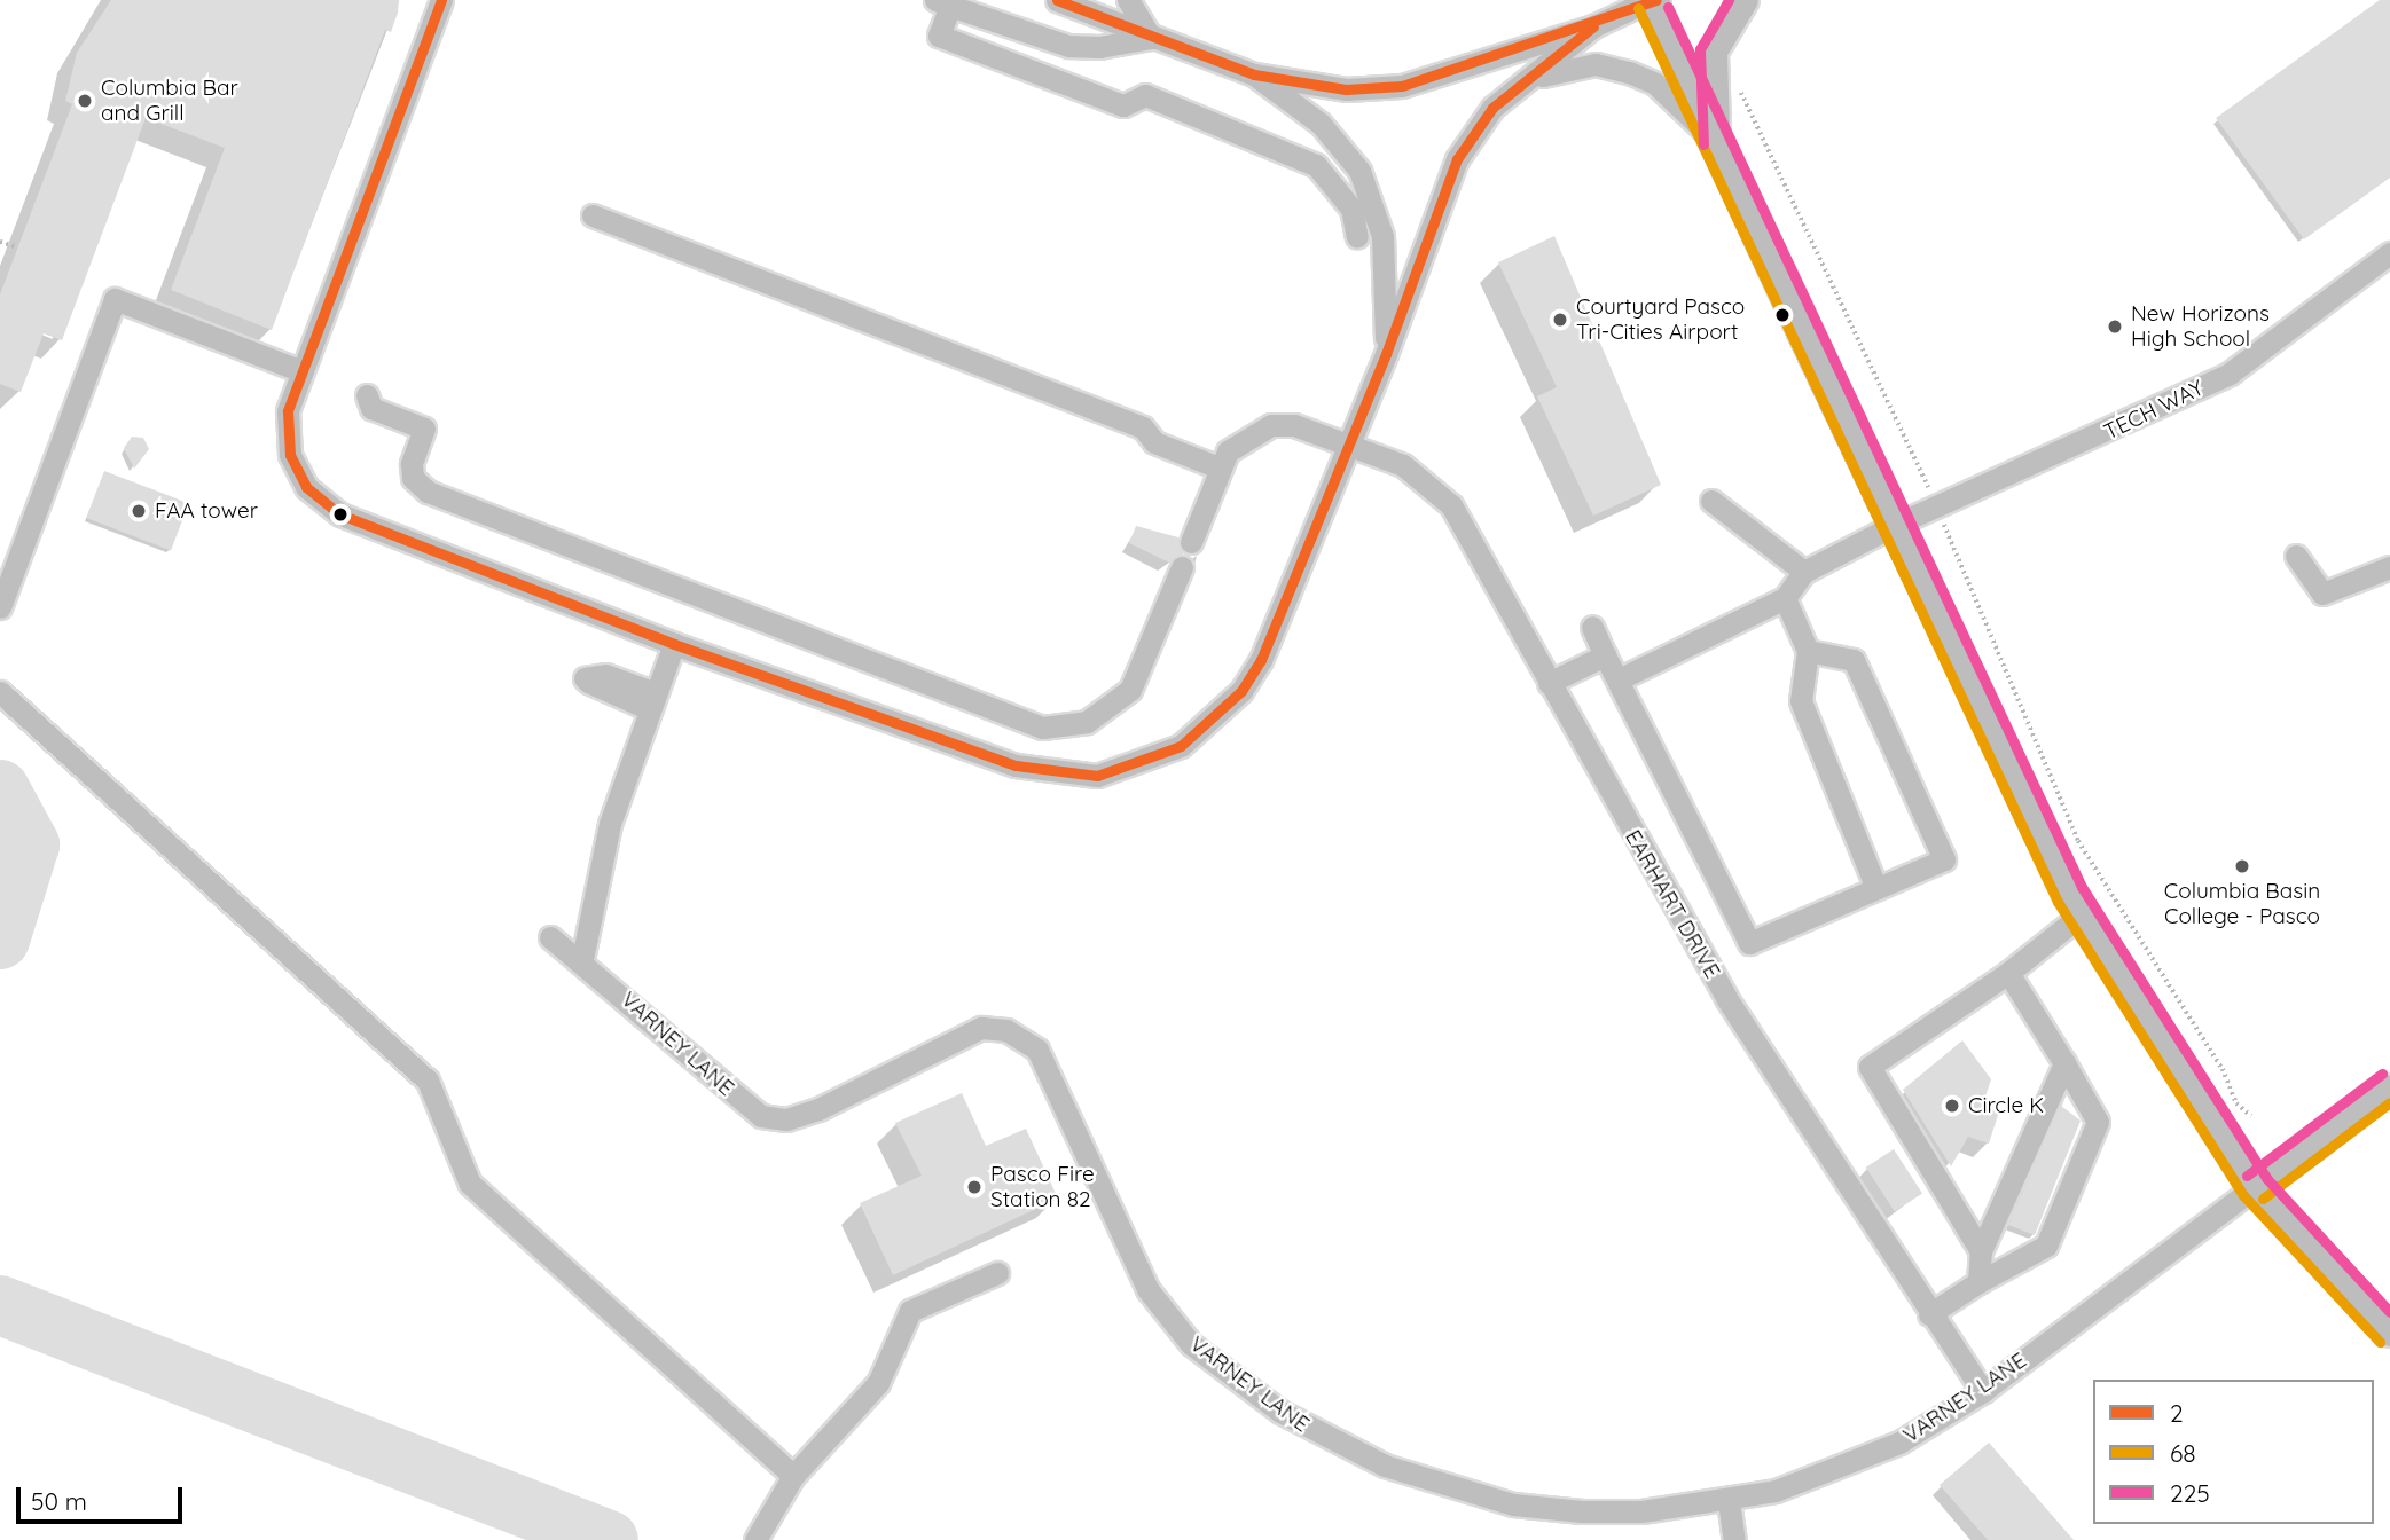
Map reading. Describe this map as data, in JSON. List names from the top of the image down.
{
  "streets": {
    "street": ["TECH WAY", "EARHART DRIVE", "VARNEY LANE"]
  },
  "crossings": [
    ["EARHART DRIVE", "VARNEY LANE"]
  ],
  "places": [
    "Columbia Bar and Grill",
    "Courtyard Pasco Tri-Cities Airport",
    "New Horizons High School",
    "FAA tower",
    "Columbia Basin College - Pasco",
    "Circle K",
    "Pasco Fire Station 82"
  ],
  "lines": ["transit line 2", "transit line 225", "transit line 68"],
  "legend": ["2", "68", "225"],
  "scale_bar": "50 m"
}
